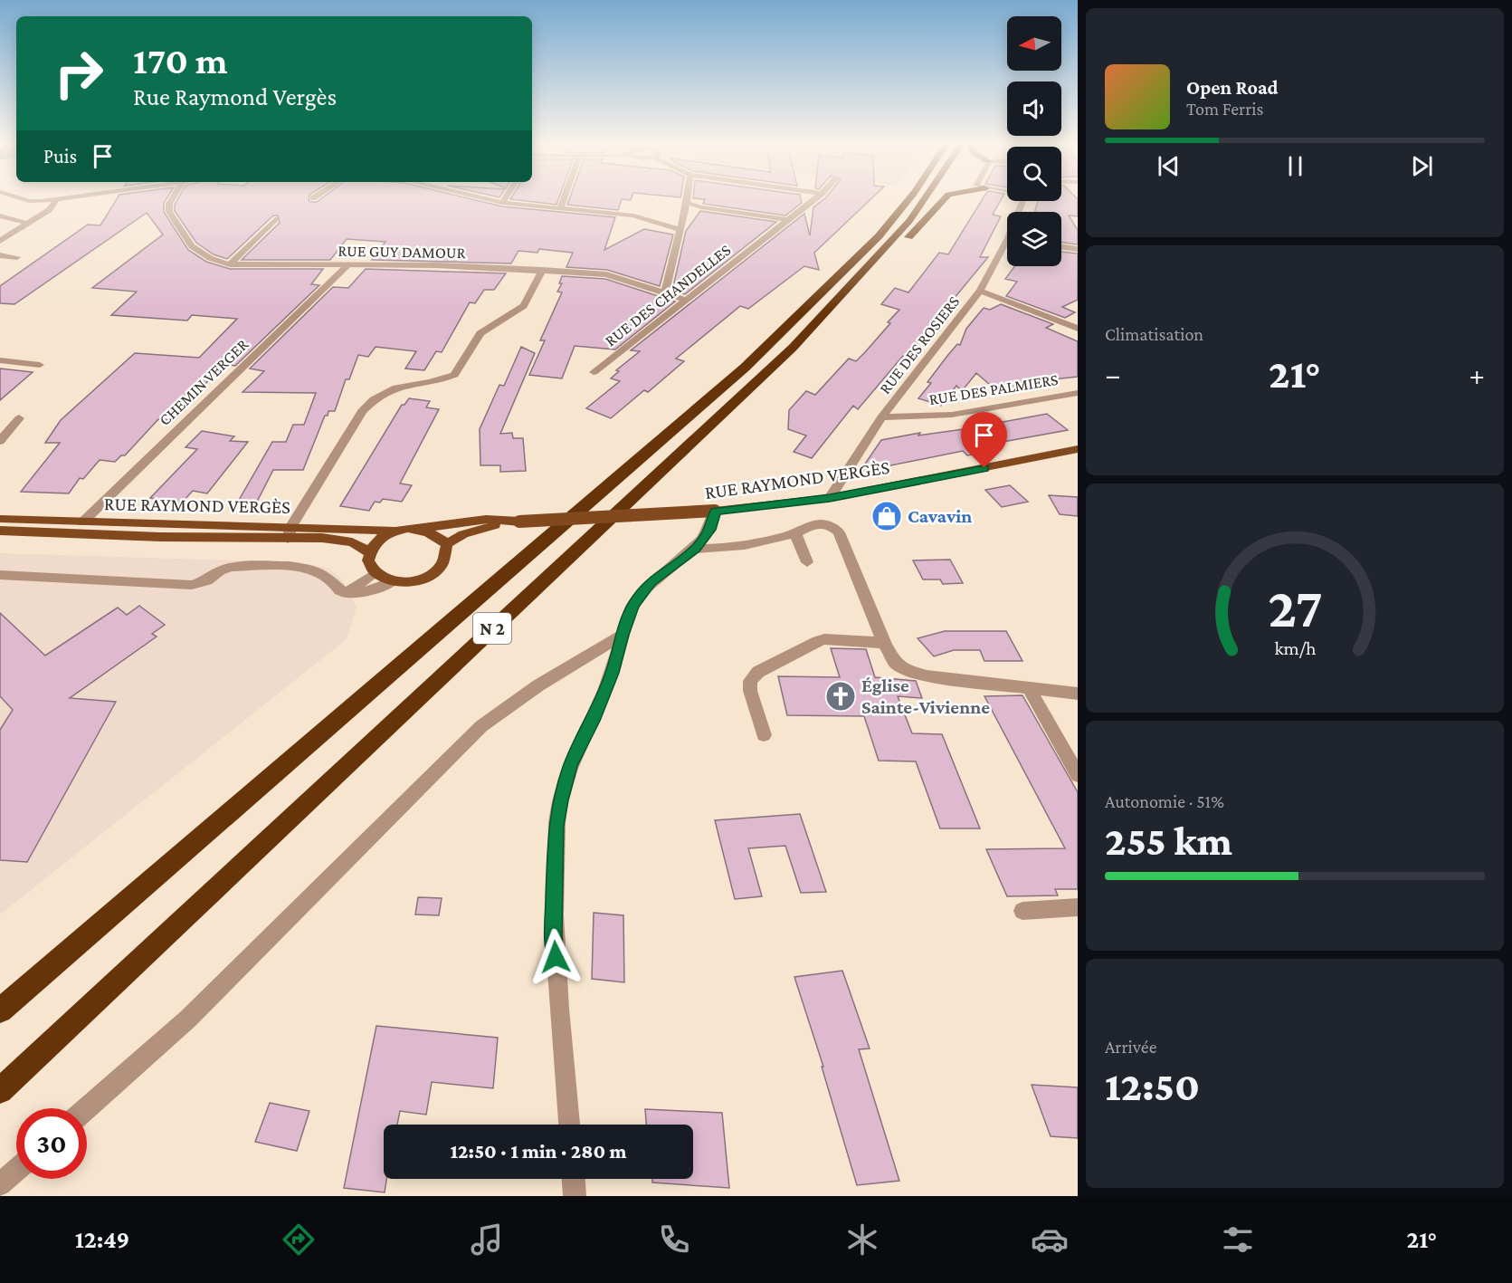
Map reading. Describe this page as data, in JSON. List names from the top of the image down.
{
  "streets": {
    "highway": ["N 2"],
    "main road": ["RUE RAYMOND VERGÈS"],
    "street": [
      "RUE GUY DAMOUR",
      "RUE DES CHANDELLES",
      "RUE DES ROSIERS",
      "CHEMIN VERGER",
      "RUE DES PALMIERS"
    ]
  },
  "crossings": [
    ["RUE GUY DAMOUR", "RUE DES CHANDELLES"],
    ["RUE GUY DAMOUR", "CHEMIN VERGER"],
    ["RUE DES ROSIERS", "RUE DES PALMIERS"],
    ["RUE DES ROSIERS", "RUE RAYMOND VERGÈS"],
    ["CHEMIN VERGER", "RUE RAYMOND VERGÈS"]
  ],
  "places": {
    "shop": ["Cavavin"],
    "church": ["Église Sainte-Vivienne"]
  },
  "north": "left",
  "page": {
    "turn": ["170 m", "Rue Raymond Vergès"],
    "song": ["Open Road", "Tom Ferris"],
    "then": "Puis",
    "tile": [
      "Climatisation",
      ["Autonomie · 51%", "255 km"],
      ["Arrivée", "12:50"]
    ],
    "heat": ["−", "21°", "+"],
    "limit": "30",
    "trip": "12:50 · 1 min · 280 m",
    "tabs": ["12:49", "21°"],
    "gauge": ["27", "km/h"]
  }
}
